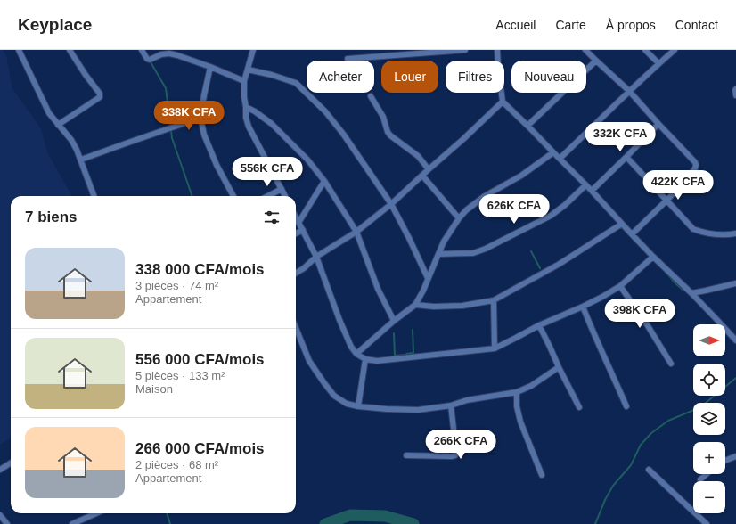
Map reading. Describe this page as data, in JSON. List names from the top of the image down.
{
  "north": "right",
  "page": {
    "header": "Keyplace",
    "nav": [
      "Accueil",
      "Carte",
      "À propos",
      "Contact"
    ],
    "chip": [
      "Acheter",
      "Louer",
      "Filtres",
      "Nouveau"
    ],
    "price": [
      "338K CFA",
      "332K CFA",
      "556K CFA",
      "422K CFA",
      "626K CFA",
      "398K CFA",
      "266K CFA"
    ],
    "heading": "7 biens",
    "list": [
      {
        "name": "338 000 CFA/mois",
        "note": "3 pièces · 74 m² · Appartement"
      },
      {
        "name": "556 000 CFA/mois",
        "note": "5 pièces · 133 m² · Maison"
      },
      {
        "name": "266 000 CFA/mois",
        "note": "2 pièces · 68 m² · Appartement"
      }
    ],
    "map_buttons": ["+", "−"]
  }
}
